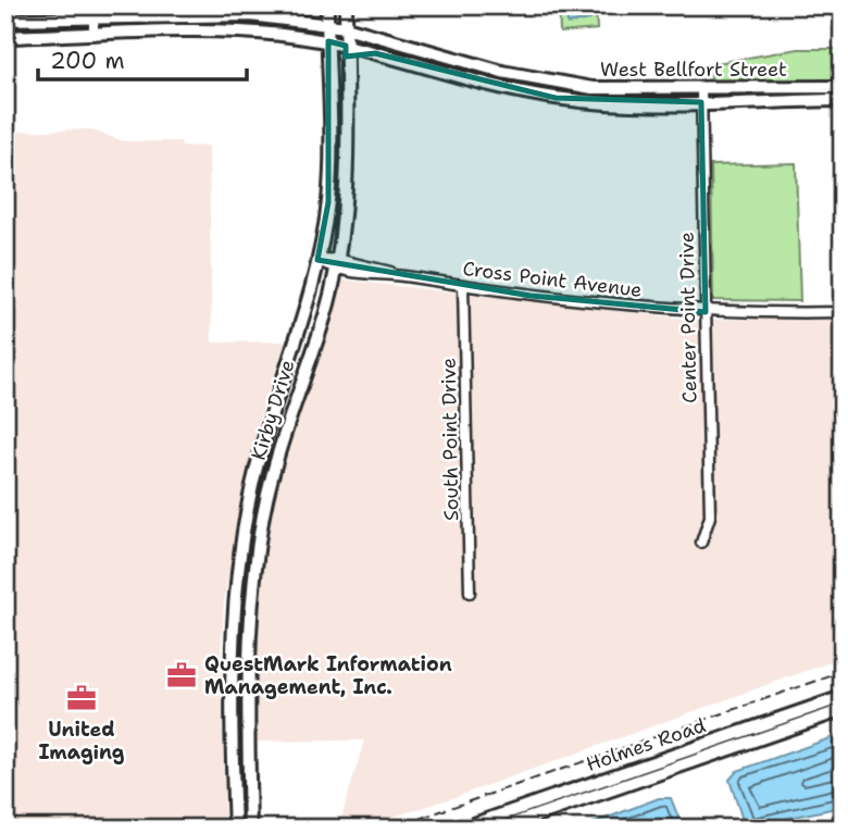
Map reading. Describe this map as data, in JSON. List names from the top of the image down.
{
  "streets": {
    "main road": ["West Bellfort Street", "Kirby Drive", "Holmes Road"],
    "street": ["Cross Point Avenue", "Center Point Drive", "South Point Drive"]
  },
  "crossings": [
    ["West Bellfort Street", "Center Point Drive"],
    ["West Bellfort Street", "Kirby Drive"],
    ["Cross Point Avenue", "Center Point Drive"],
    ["Cross Point Avenue", "Kirby Drive"],
    ["Cross Point Avenue", "South Point Drive"]
  ],
  "places": {
    "office": ["QuestMark Information Management, Inc.", "United Imaging"]
  },
  "scale_bar": "200 m"
}
